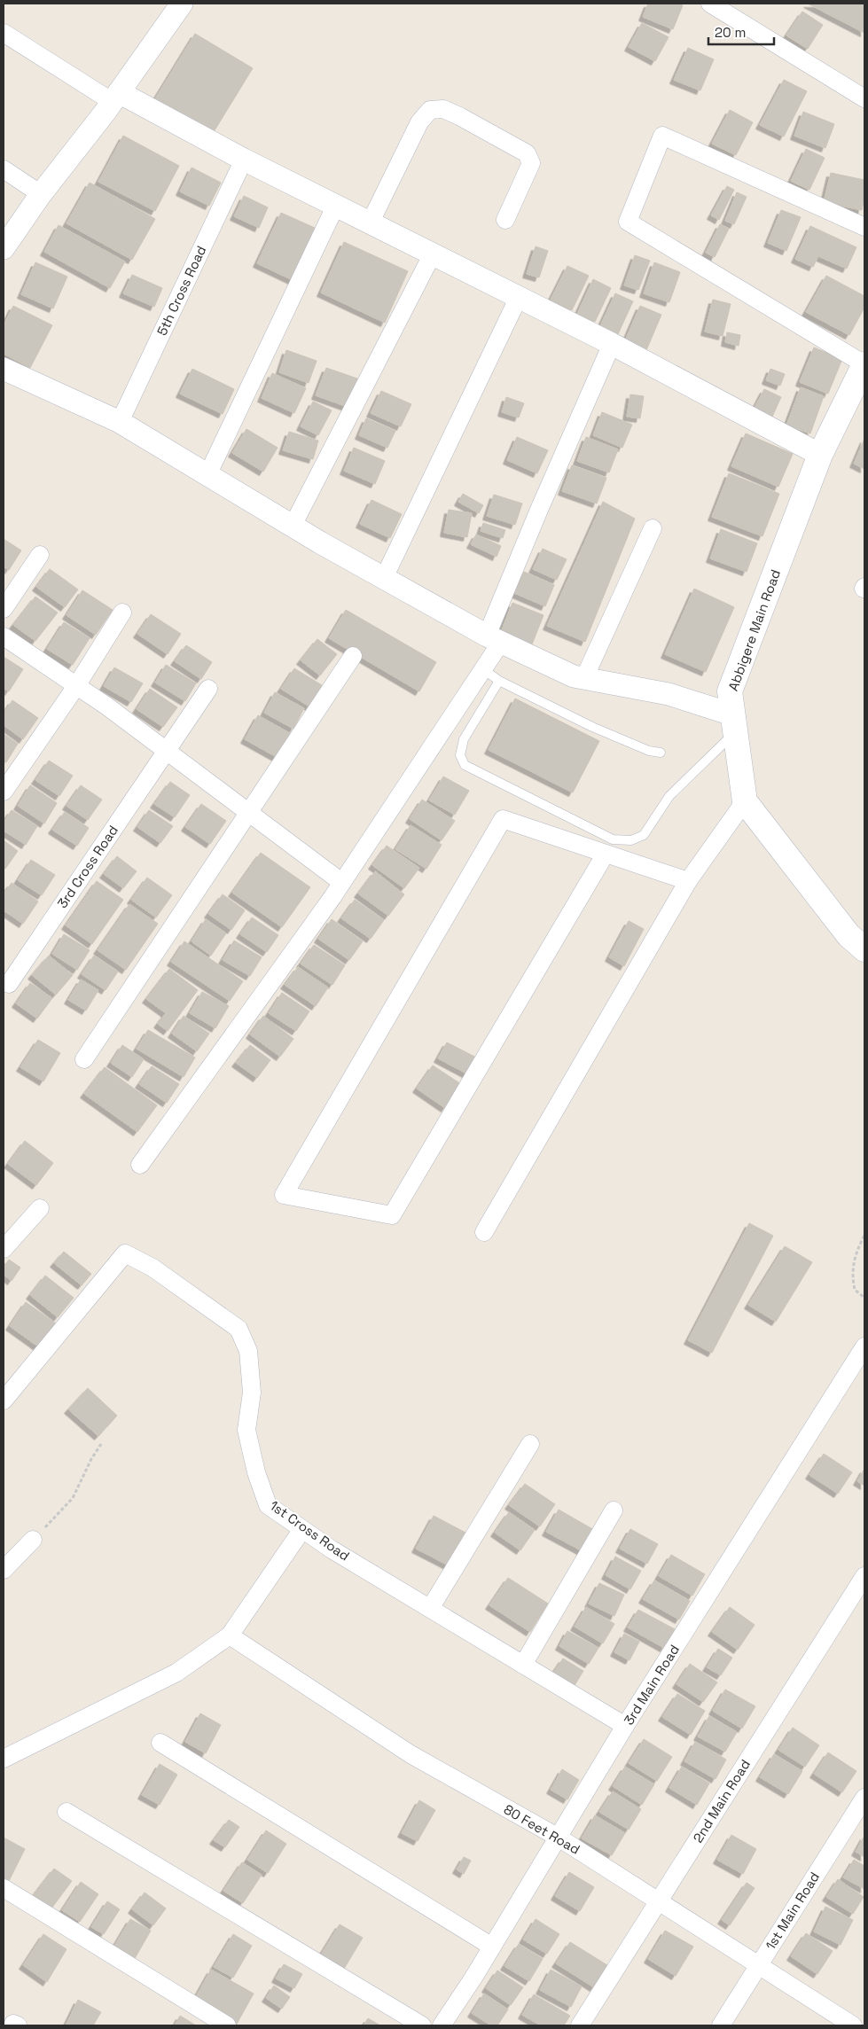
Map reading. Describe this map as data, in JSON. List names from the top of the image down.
{
  "streets": {
    "main road": ["Abbigere Main Road"],
    "street": [
      "5th Cross Road",
      "3rd Cross Road",
      "1st Cross Road",
      "3rd Main Road",
      "2nd Main Road",
      "80 Feet Road",
      "1st Main Road"
    ]
  },
  "crossings": [
    ["1st Cross Road", "3rd Main Road"],
    ["3rd Main Road", "80 Feet Road"],
    ["2nd Main Road", "80 Feet Road"],
    ["80 Feet Road", "1st Main Road"]
  ],
  "scale_bar": "20 m"
}
